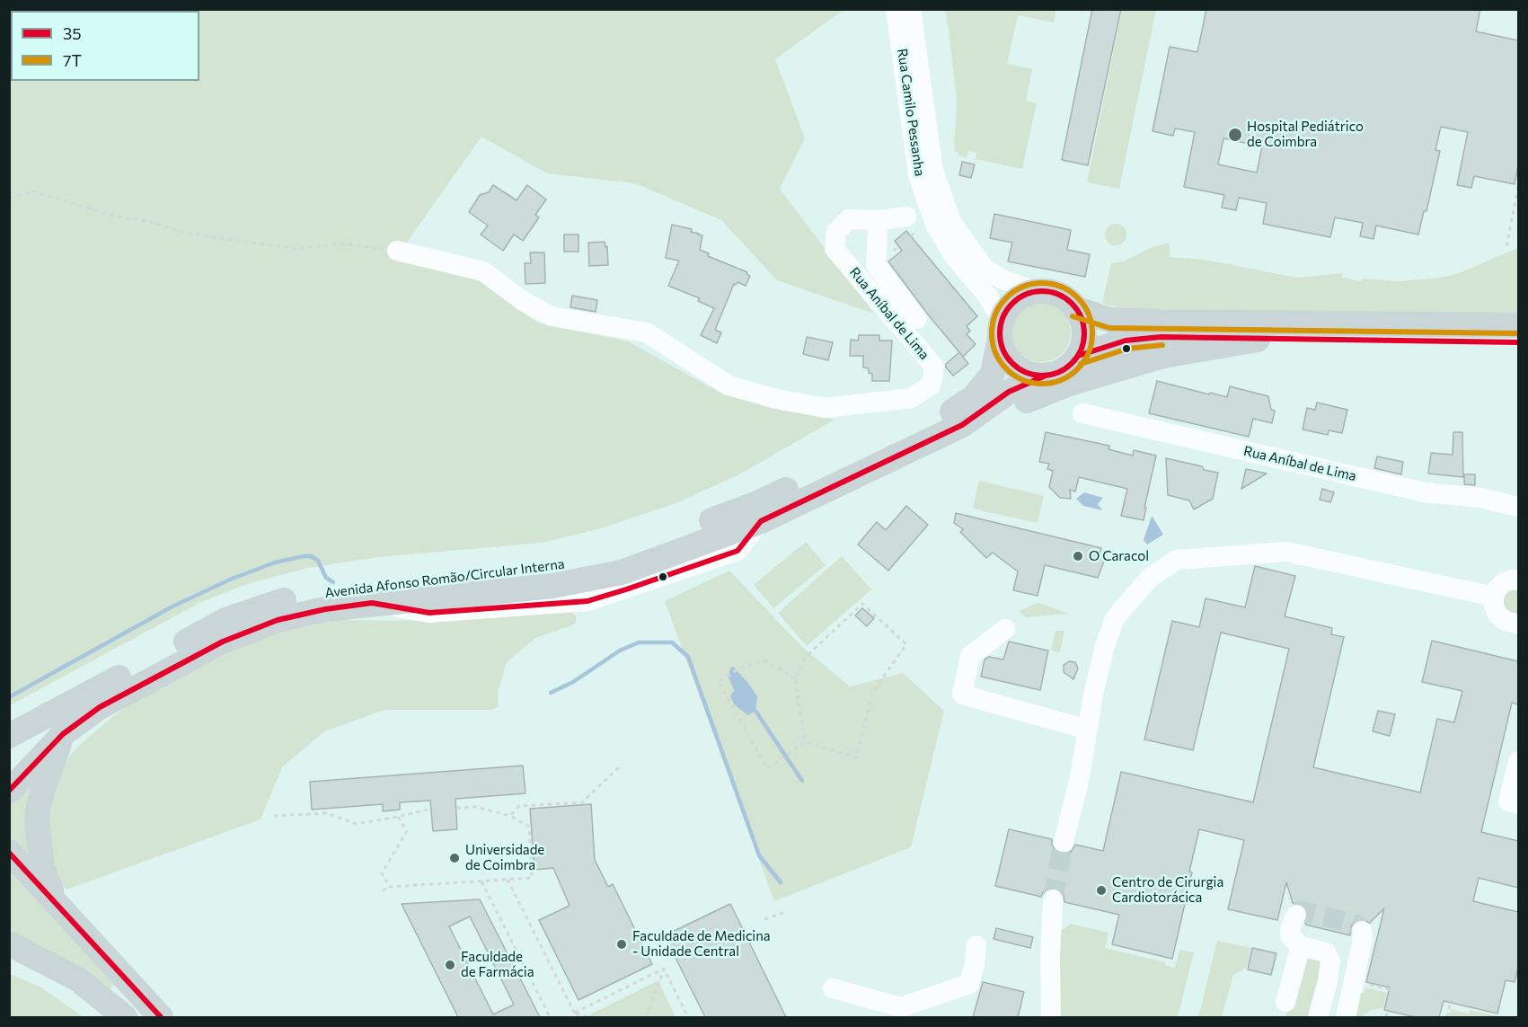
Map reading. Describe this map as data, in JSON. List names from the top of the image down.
{
  "streets": {
    "main road": ["Avenida Afonso Romão/Circular Interna"],
    "street": ["Rua Camilo Pessanha", "Rua Aníbal de Lima"]
  },
  "crossings": [
    ["Rua Camilo Pessanha", "Avenida Afonso Romão/Circular Interna"]
  ],
  "places": [
    "Hospital Pediátrico de Coimbra",
    "O Caracol",
    "Universidade de Coimbra",
    "Centro de Cirurgia Cardiotorácica",
    "Faculdade de Medicina - Unidade Central",
    "Faculdade de Farmácia"
  ],
  "lines": ["transit line 7T", "transit line 35"],
  "legend": ["35", "7T"]
}
